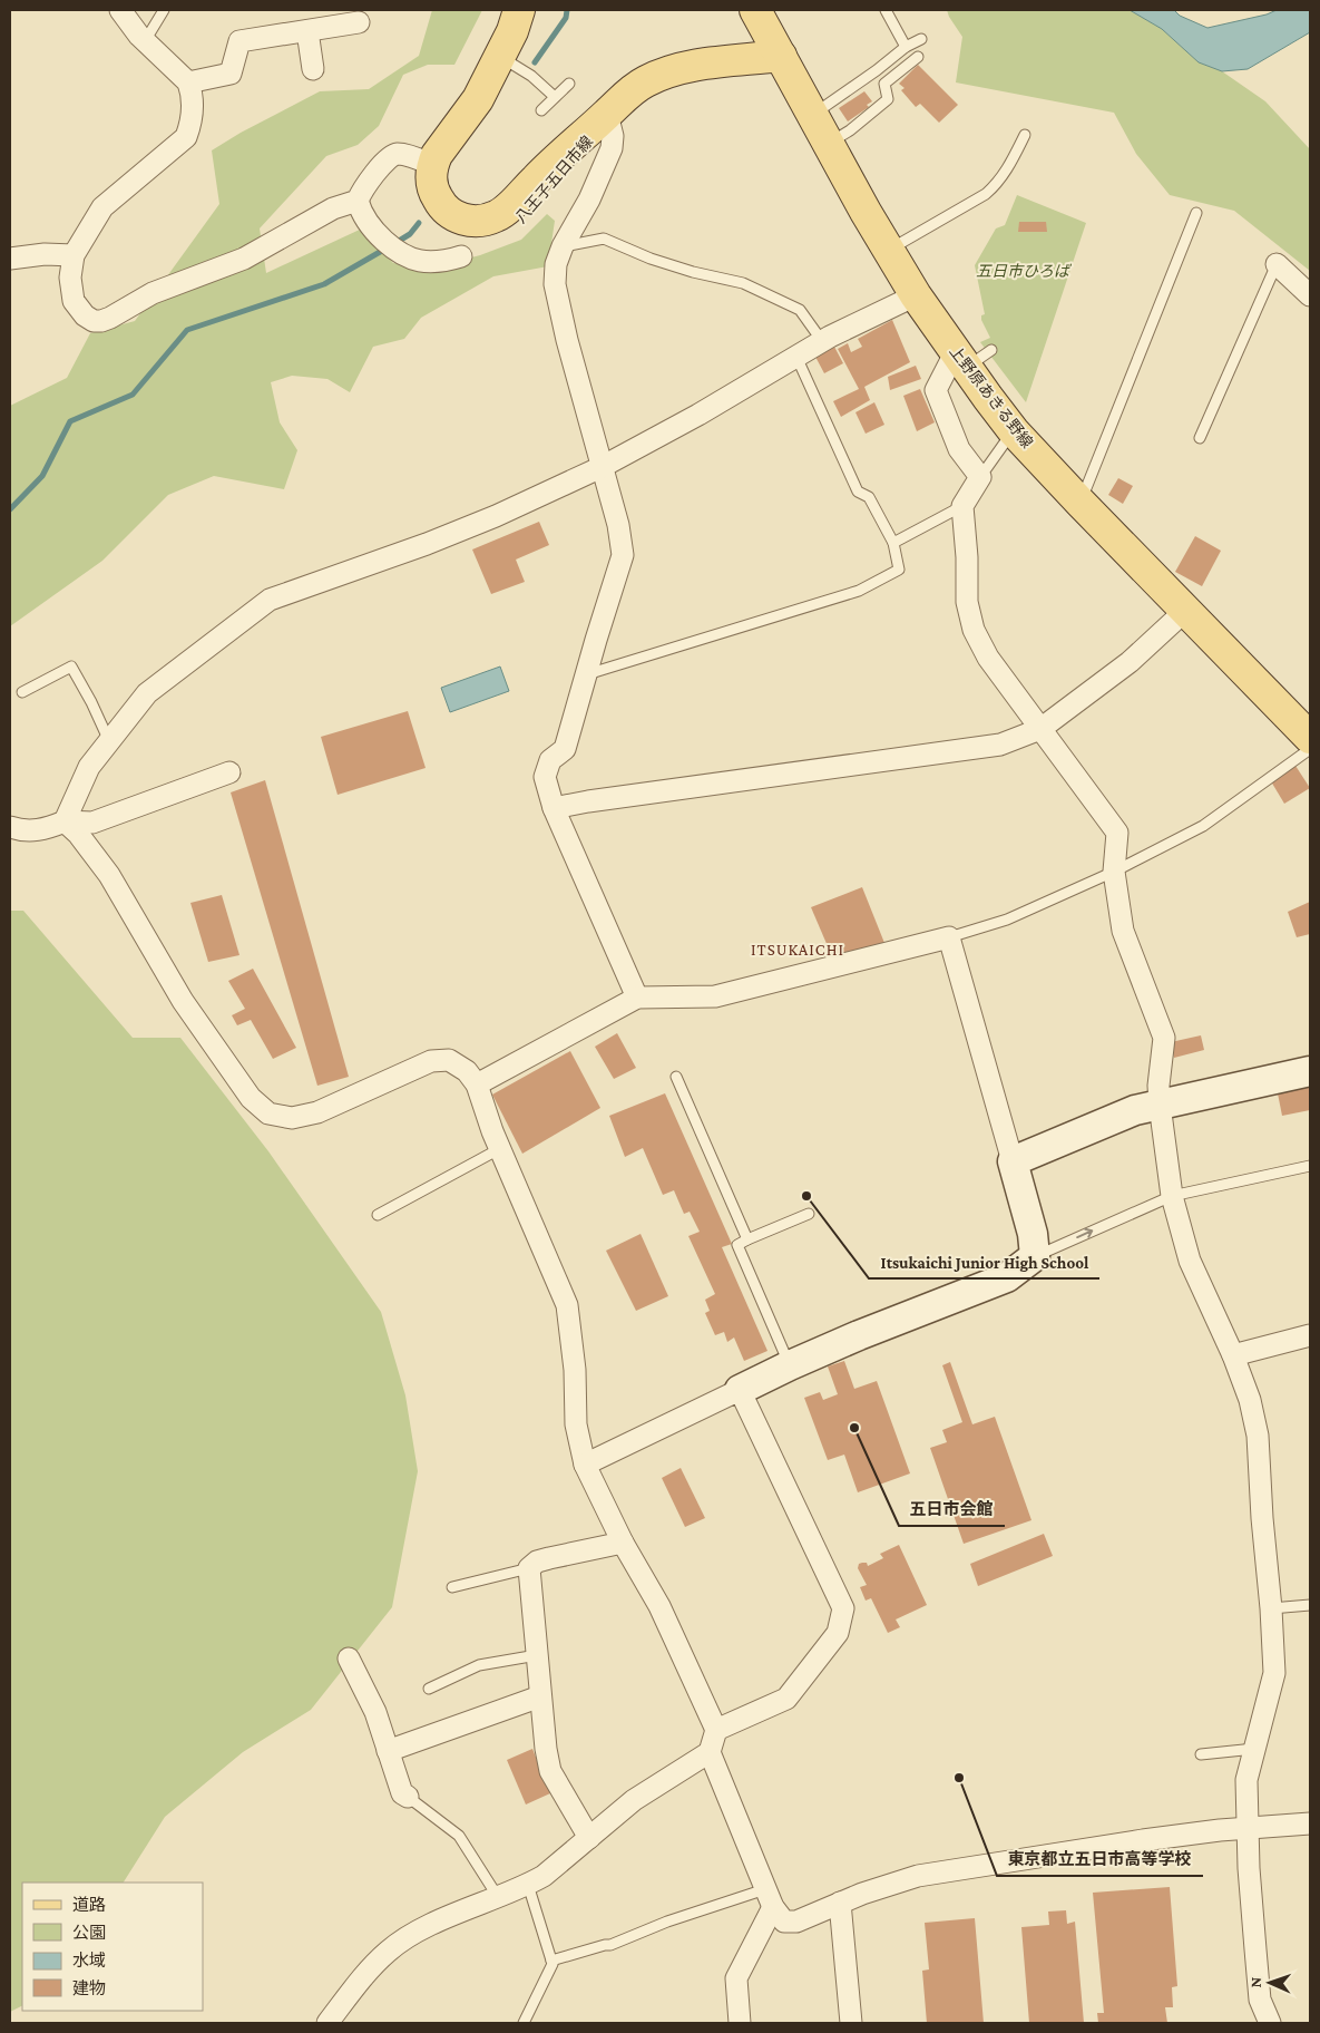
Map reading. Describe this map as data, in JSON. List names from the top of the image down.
{
  "streets": {
    "main road": ["八王子五日市線", "上野原あきる野線"]
  },
  "crossings": [
    ["八王子五日市線", "上野原あきる野線"]
  ],
  "districts": ["ITSUKAICHI"],
  "parks": ["五日市ひろば"],
  "places": ["Itsukaichi Junior High School", "五日市会館", "東京都立五日市高等学校"],
  "legend": [
    "道路",
    "公園",
    "水域",
    "建物"
  ],
  "north": "left"
}
